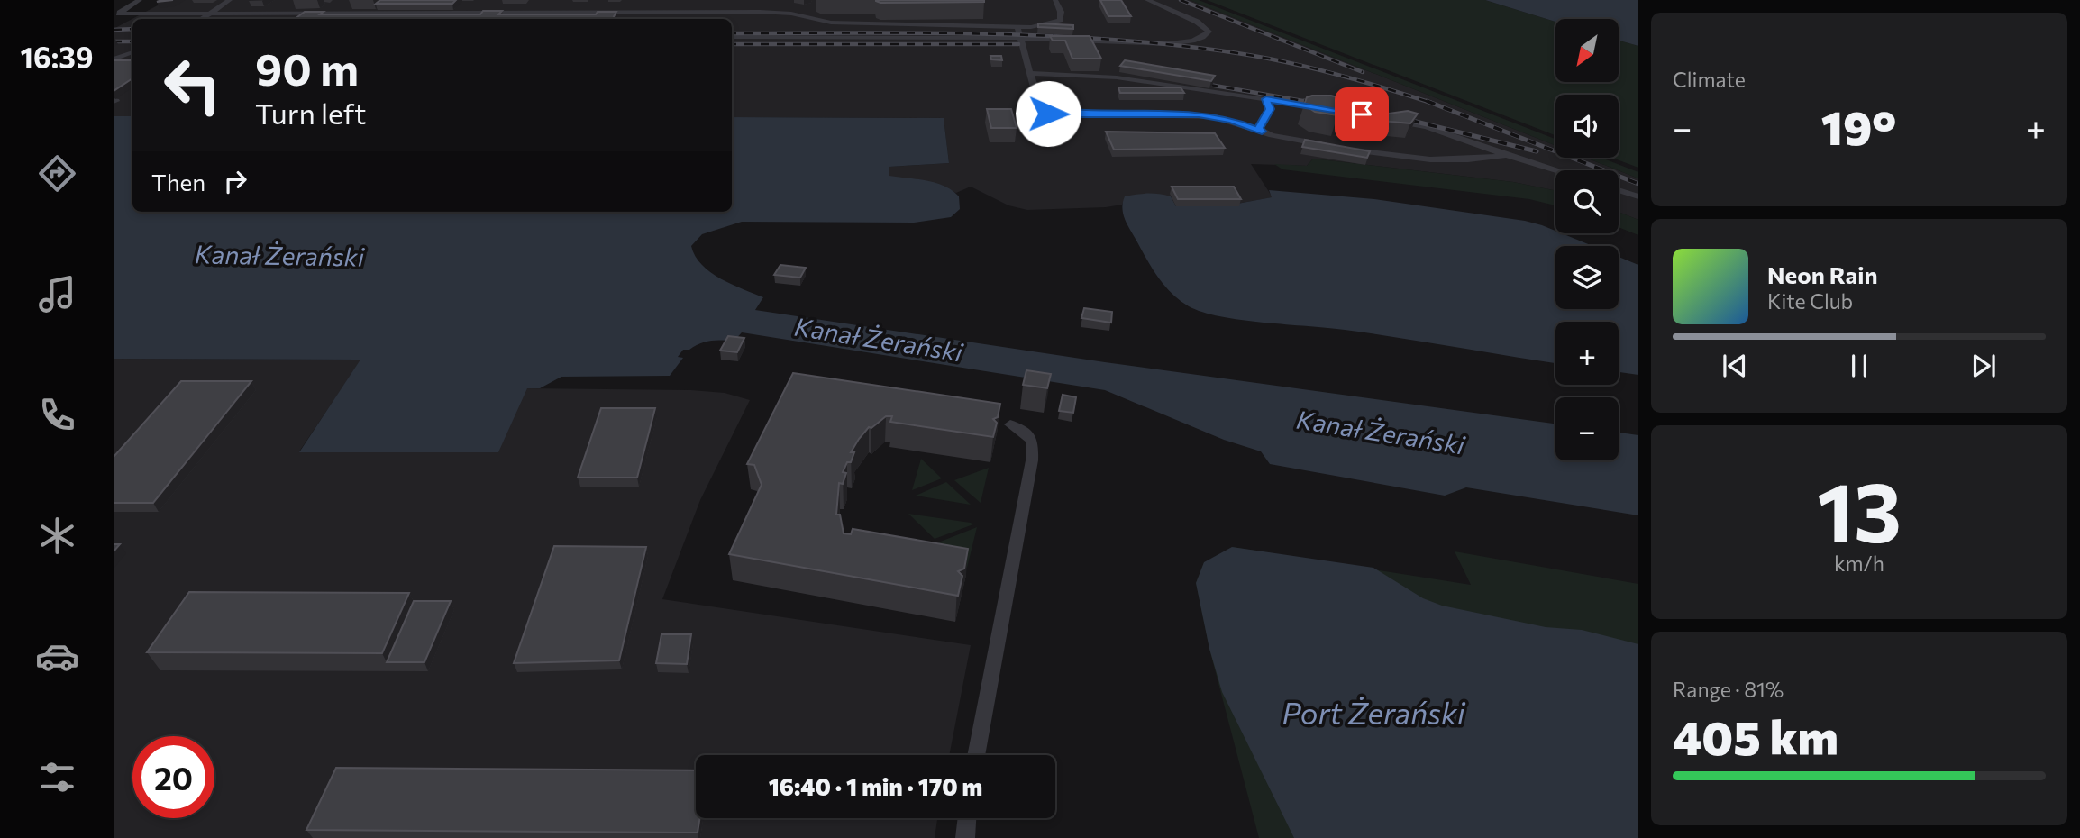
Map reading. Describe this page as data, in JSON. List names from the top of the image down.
{
  "water": ["Kanał Żerański", "Port Żerański"],
  "north": "bottom left",
  "page": {
    "tabs": "16:39",
    "tile": [
      "Climate",
      ["13", "km/h"],
      ["Range · 81%", "405 km"]
    ],
    "map_buttons": ["+", "−"],
    "turn": ["90 m", "Turn left"],
    "heat": ["−", "19°", "+"],
    "then": "Then",
    "song": ["Neon Rain", "Kite Club"],
    "limit": "20",
    "trip": "16:40 · 1 min · 170 m"
  }
}
